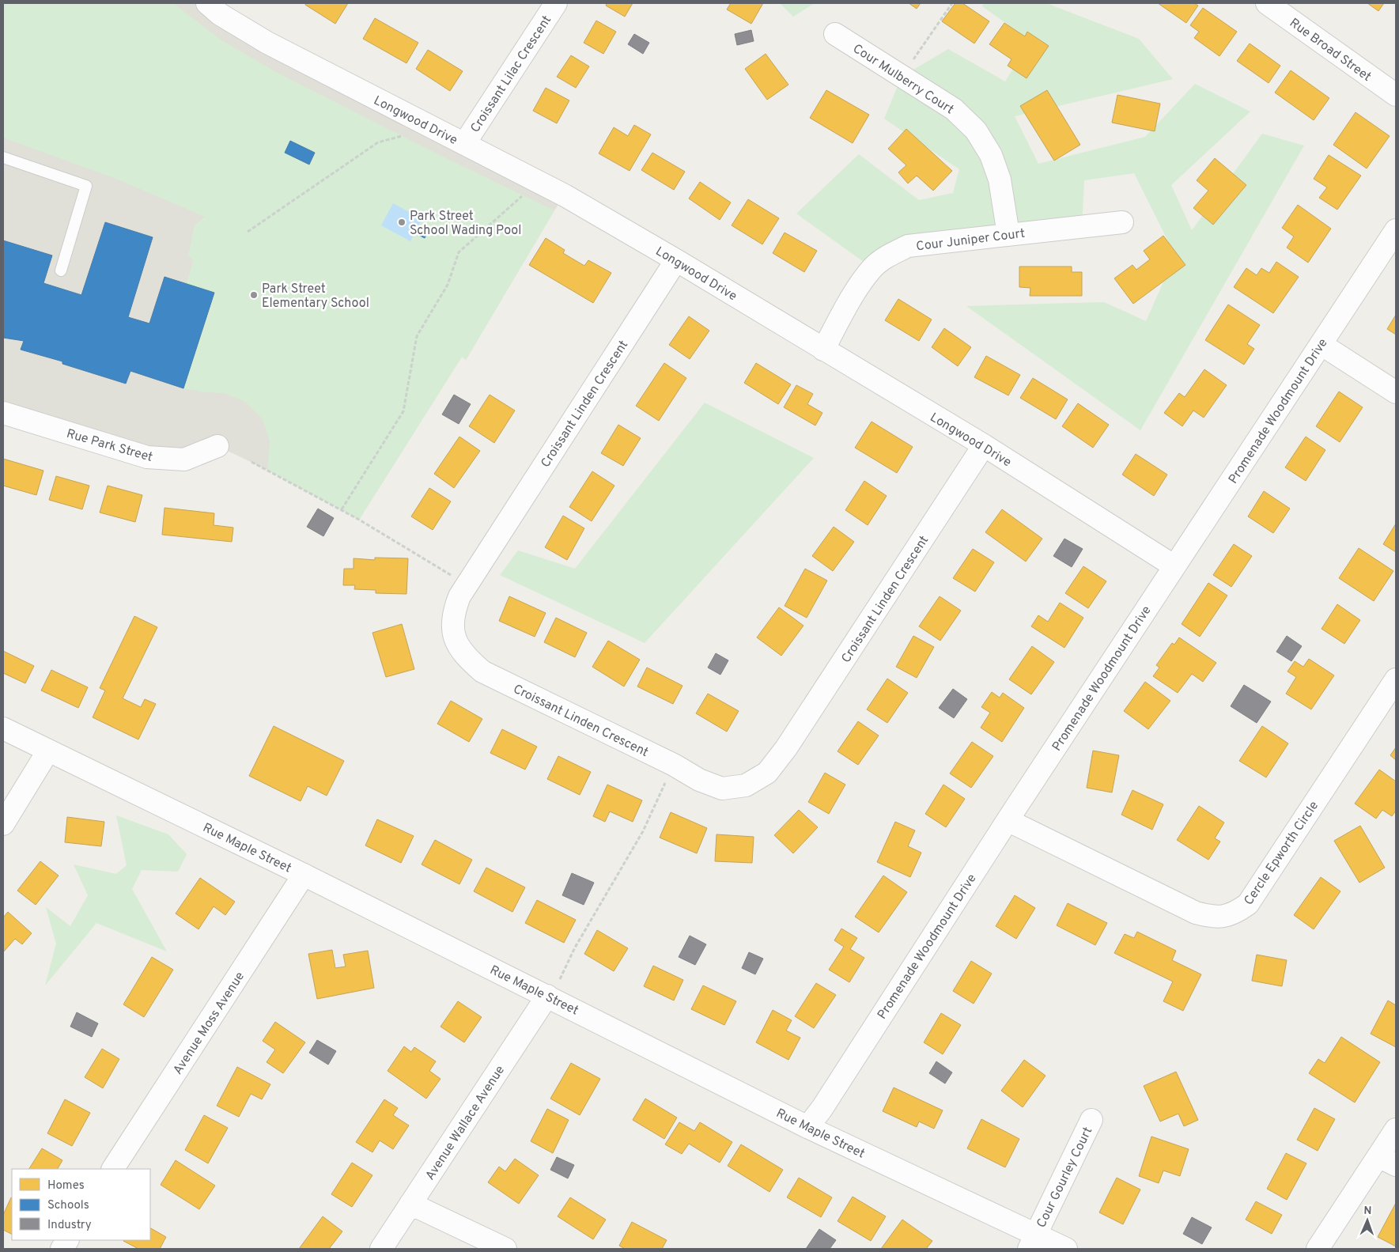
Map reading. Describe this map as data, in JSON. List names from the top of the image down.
{
  "streets": {
    "street": [
      "Rue Broad Street",
      "Croissant Lilac Crescent",
      "Cour Mulberry Court",
      "Longwood Drive",
      "Cour Juniper Court",
      "Croissant Linden Crescent",
      "Promenade Woodmount Drive",
      "Rue Park Street",
      "Rue Maple Street",
      "Cercle Epworth Circle",
      "Avenue Moss Avenue",
      "Avenue Wallace Avenue",
      "Cour Gourley Court"
    ]
  },
  "crossings": [
    ["Croissant Lilac Crescent", "Longwood Drive"],
    ["Cour Mulberry Court", "Cour Juniper Court"],
    ["Longwood Drive", "Cour Juniper Court"],
    ["Longwood Drive", "Croissant Linden Crescent"],
    ["Longwood Drive", "Promenade Woodmount Drive"],
    ["Promenade Woodmount Drive", "Rue Maple Street"],
    ["Promenade Woodmount Drive", "Cercle Epworth Circle"],
    ["Rue Maple Street", "Avenue Moss Avenue"],
    ["Rue Maple Street", "Avenue Wallace Avenue"],
    ["Rue Maple Street", "Cour Gourley Court"]
  ],
  "places": ["Park Street School Wading Pool", "Park Street Elementary School"],
  "legend": ["Homes", "Schools", "Industry"],
  "north": "top"
}
